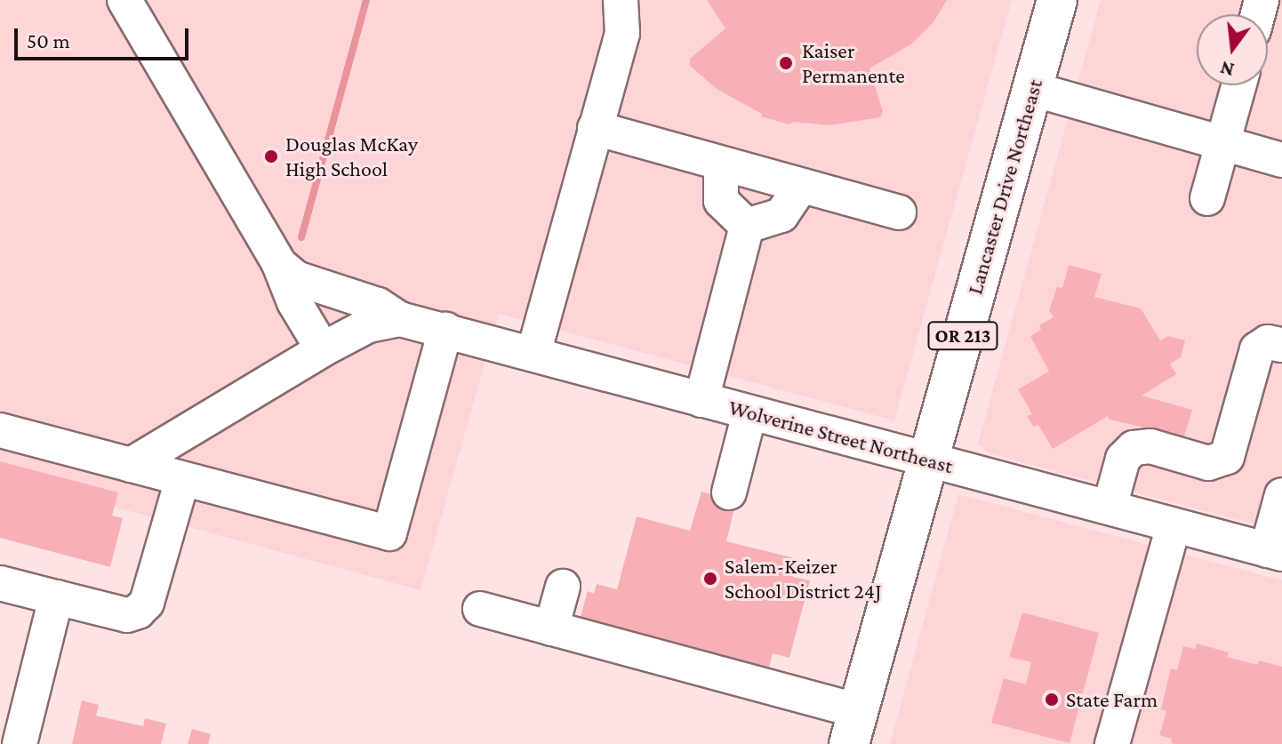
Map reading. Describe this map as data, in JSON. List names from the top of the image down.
{
  "streets": {
    "main road": ["Lancaster Drive Northeast", "OR 213"],
    "street": ["Wolverine Street Northeast"]
  },
  "crossings": [
    ["Lancaster Drive Northeast", "Wolverine Street Northeast"]
  ],
  "places": [
    "Kaiser Permanente",
    "Douglas McKay High School",
    "Salem-Keizer School District 24J",
    "State Farm"
  ],
  "scale_bar": "50 m",
  "north": "bottom"
}
